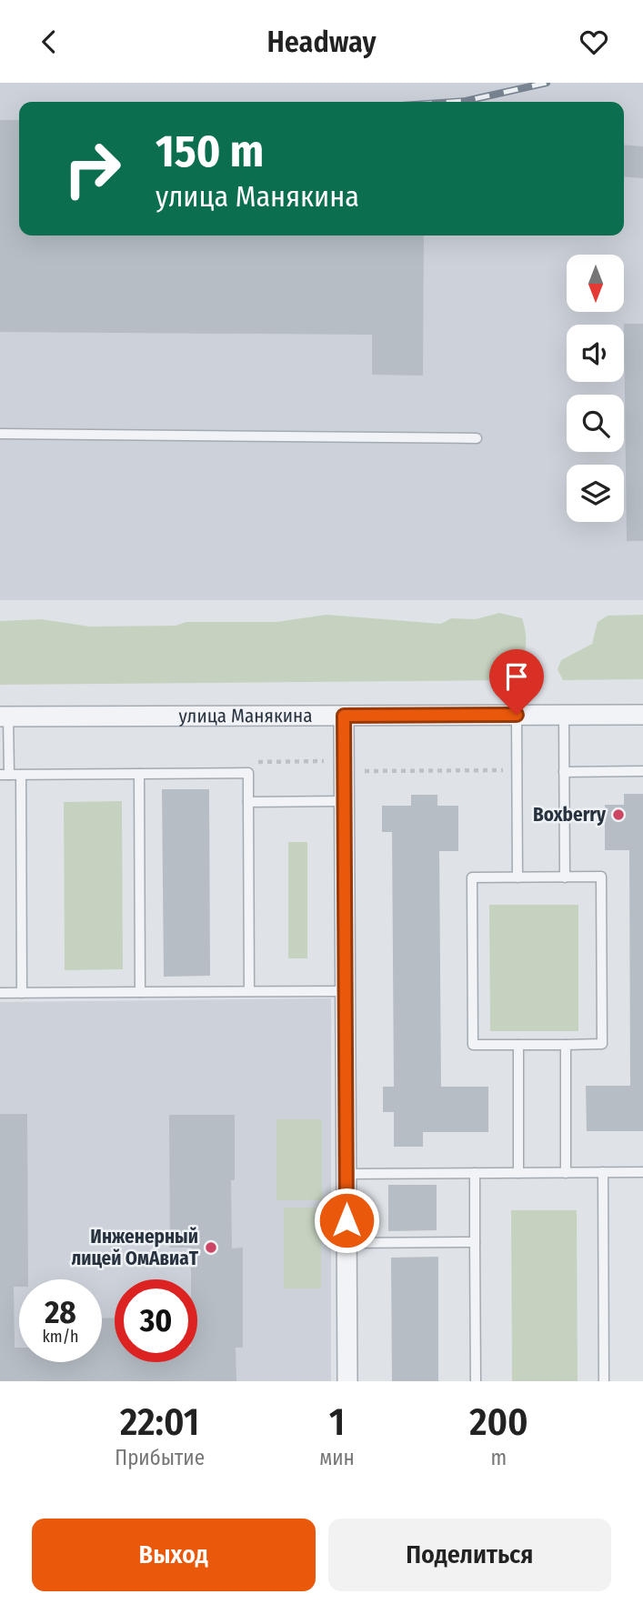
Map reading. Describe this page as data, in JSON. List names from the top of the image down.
{
  "streets": {
    "street": ["улица Манякина"]
  },
  "places": ["Boxberry", "Инженерный лицей ОмАвиаТ"],
  "north": "bottom",
  "page": {
    "header": "Headway",
    "turn": ["150 m", "улица Манякина"],
    "speed": "28 km/h",
    "limit": "30",
    "eta": [
      "22:01",
      "Прибытие",
      "1",
      "мин",
      "200",
      "m"
    ],
    "buttons": ["Выход", "Поделиться"]
  }
}
